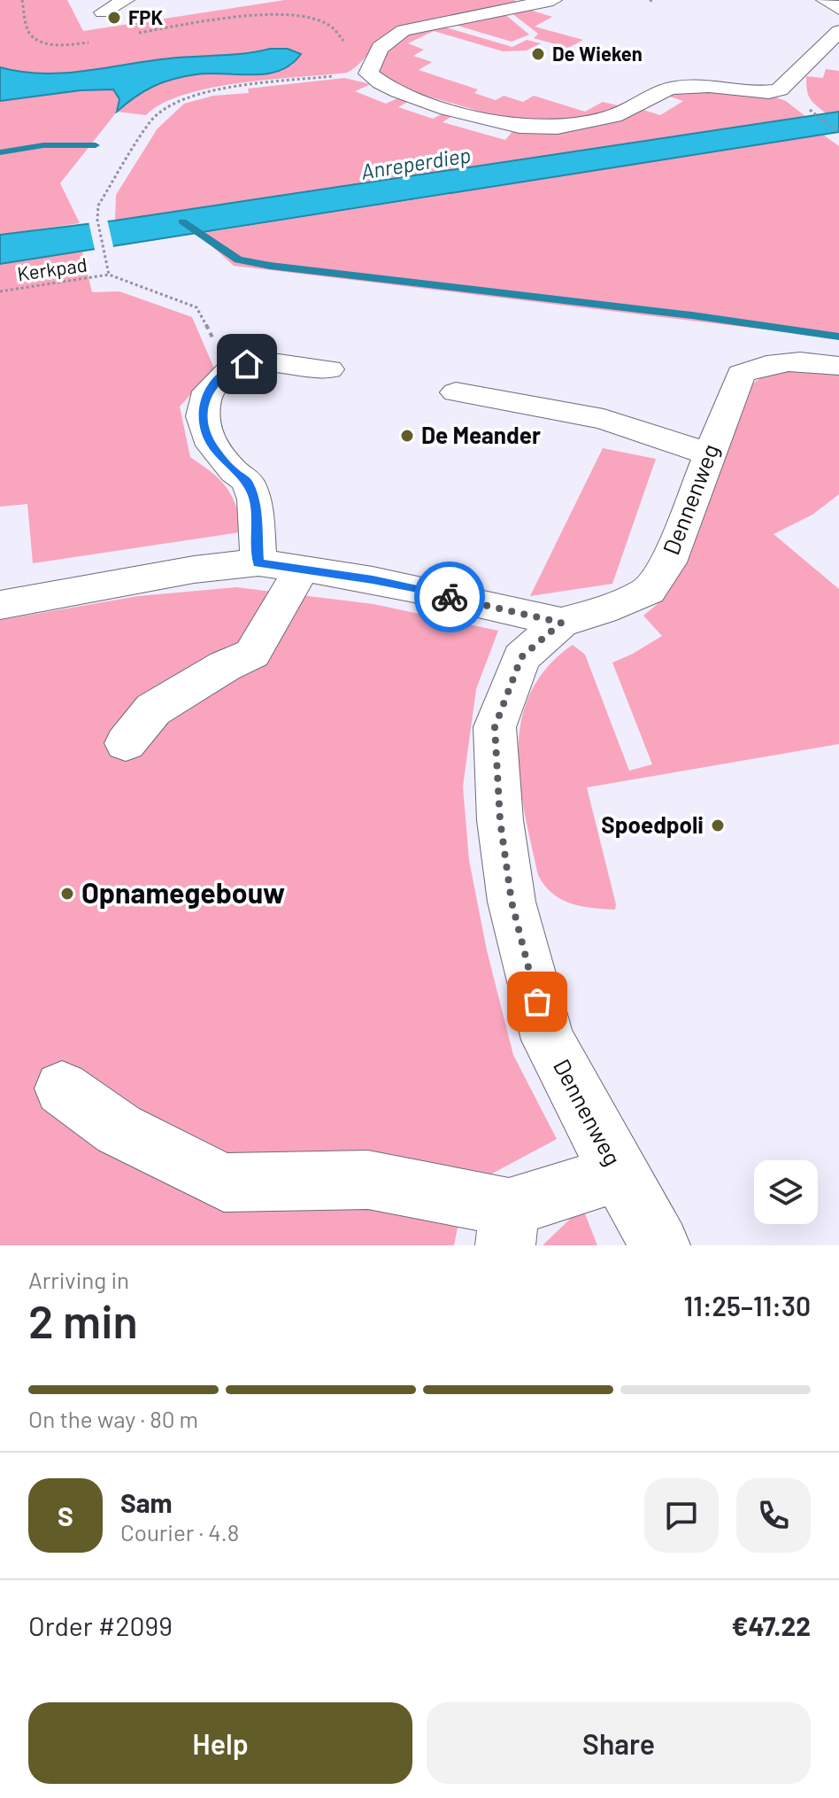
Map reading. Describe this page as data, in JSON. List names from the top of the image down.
{
  "streets": {
    "street": ["Dennenweg"],
    "path": ["Kerkpad"]
  },
  "water": ["Anreperdiep"],
  "places": [
    "FPK",
    "De Wieken",
    "De Meander",
    "Spoedpoli",
    "Opnamegebouw"
  ],
  "page": {
    "heading": ["2 min", "Arriving in", "11:25–11:30"],
    "panel": [
      "Sam",
      "Courier · 4.8",
      "Order #2099",
      "€47.22"
    ],
    "bar": "On the way · 80 m",
    "round": "S",
    "buttons": ["Help", "Share"]
  }
}
